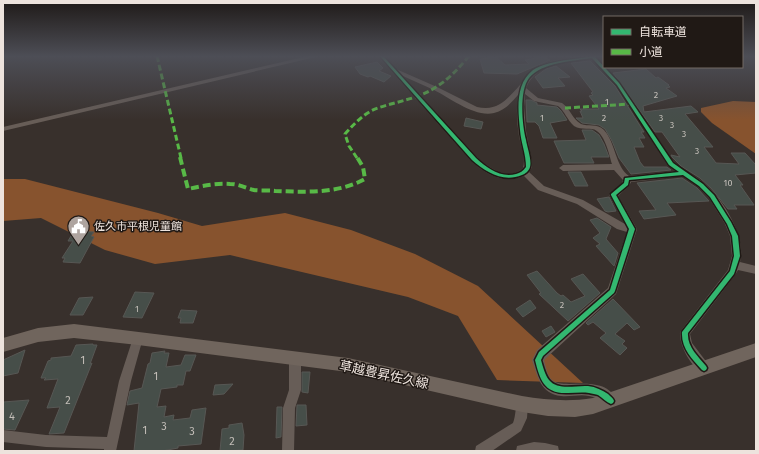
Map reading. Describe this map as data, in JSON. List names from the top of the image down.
{
  "streets": {
    "main road": ["草越豊昇佐久線"]
  },
  "places": {
    "public building": ["佐久市平根児童館"]
  },
  "house_numbers": [
    "2",
    "1",
    "1",
    "2",
    "3",
    "3",
    "3",
    "3",
    "10",
    "2",
    "1",
    "1",
    "1",
    "2",
    "4",
    "3",
    "1",
    "3",
    "2"
  ],
  "legend": ["自転車道", "小道"]
}
